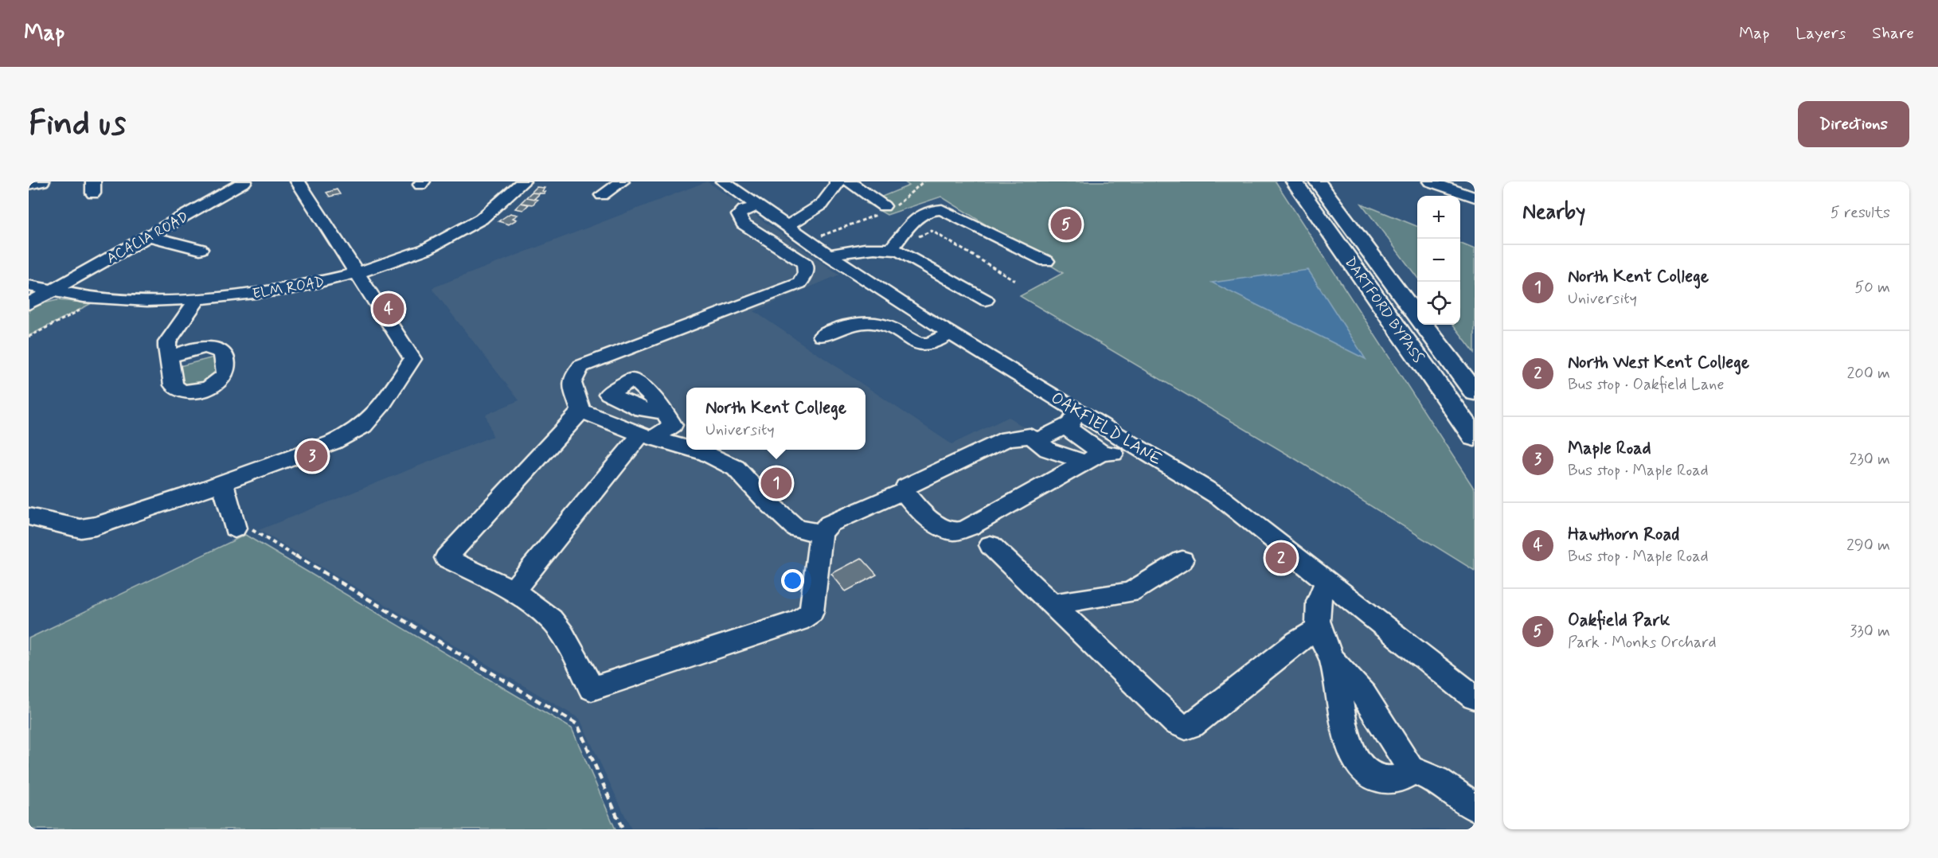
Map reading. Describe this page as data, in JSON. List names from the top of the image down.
{
  "streets": {
    "highway": ["DARTFORD BYPASS"],
    "street": ["ACACIA ROAD", "ELM ROAD", "OAKFIELD LANE"]
  },
  "crossings": [
    ["ACACIA ROAD", "ELM ROAD"]
  ],
  "page": {
    "header": "Map",
    "nav": ["Map", "Layers", "Share"],
    "buttons": "Directions",
    "title": "Find us",
    "heading": ["Nearby", "5 results"],
    "map_buttons": ["+", "−"],
    "pins": [
      "5",
      "4",
      "3",
      "1",
      "2"
    ],
    "list": [
      {
        "mark": "1",
        "name": "North Kent College",
        "note": "University",
        "value": "50 m"
      },
      {
        "mark": "2",
        "name": "North West Kent College",
        "note": "Bus stop · Oakfield Lane",
        "value": "200 m"
      },
      {
        "mark": "3",
        "name": "Maple Road",
        "note": "Bus stop · Maple Road",
        "value": "230 m"
      },
      {
        "mark": "4",
        "name": "Hawthorn Road",
        "note": "Bus stop · Maple Road",
        "value": "290 m"
      },
      {
        "mark": "5",
        "name": "Oakfield Park",
        "note": "Park · Monks Orchard",
        "value": "330 m"
      }
    ],
    "popup": ["North Kent College", "University"]
  }
}
